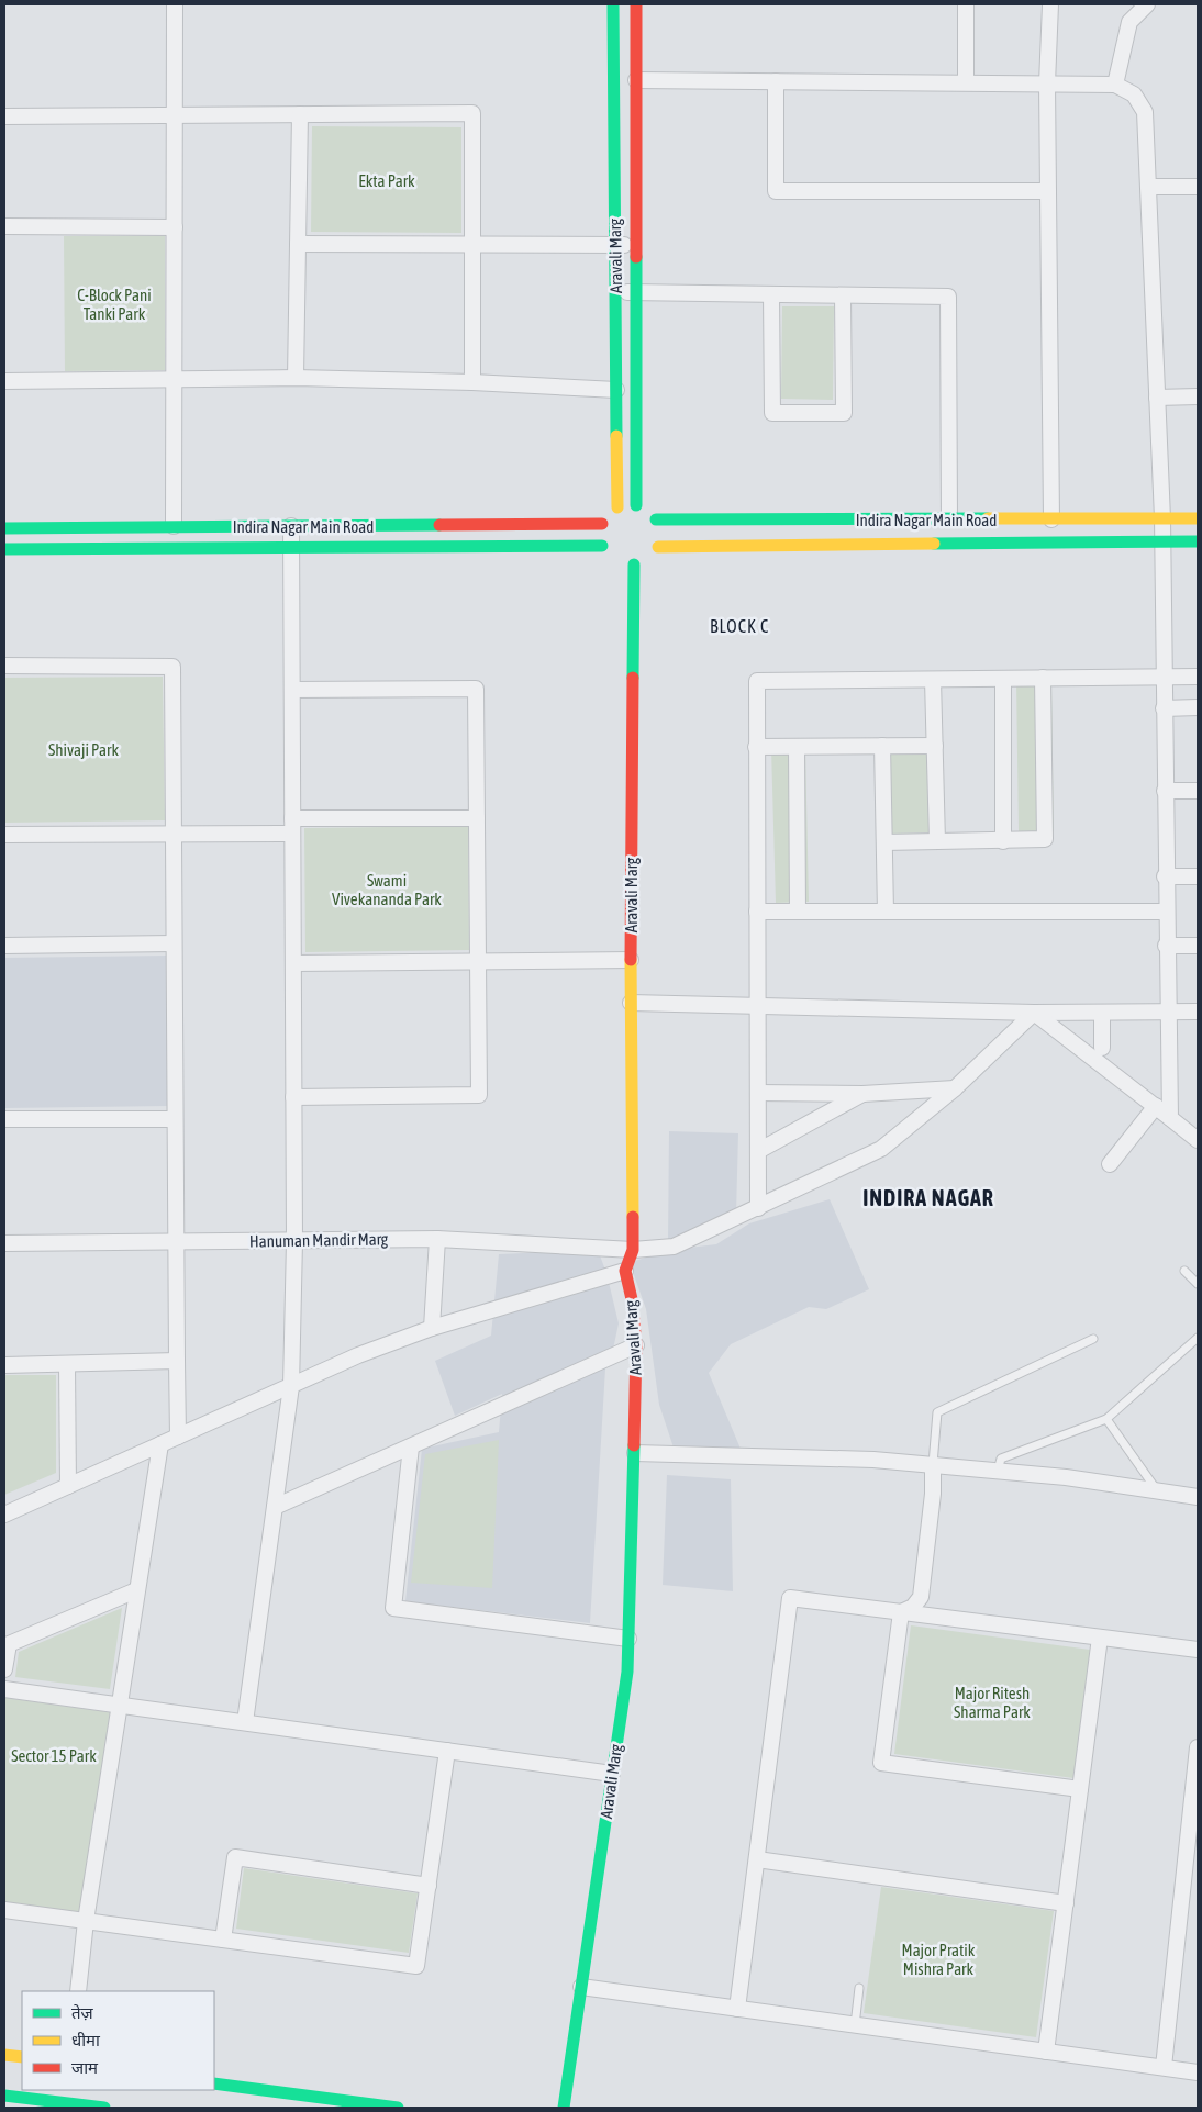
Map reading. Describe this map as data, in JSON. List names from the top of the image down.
{
  "streets": {
    "main road": ["Aravali Marg", "Indira Nagar Main Road"],
    "street": ["Hanuman Mandir Marg"]
  },
  "crossings": [
    ["Aravali Marg", "Indira Nagar Main Road"],
    ["Aravali Marg", "Hanuman Mandir Marg"]
  ],
  "districts": ["BLOCK C", "INDIRA NAGAR"],
  "parks": [
    "Ekta Park",
    "C-Block Pani Tanki Park",
    "Shivaji Park",
    "Swami Vivekananda Park",
    "Major Ritesh Sharma Park",
    "Sector 15 Park",
    "Major Pratik Mishra Park"
  ],
  "legend": ["तेज़", "धीमा", "जाम"]
}
